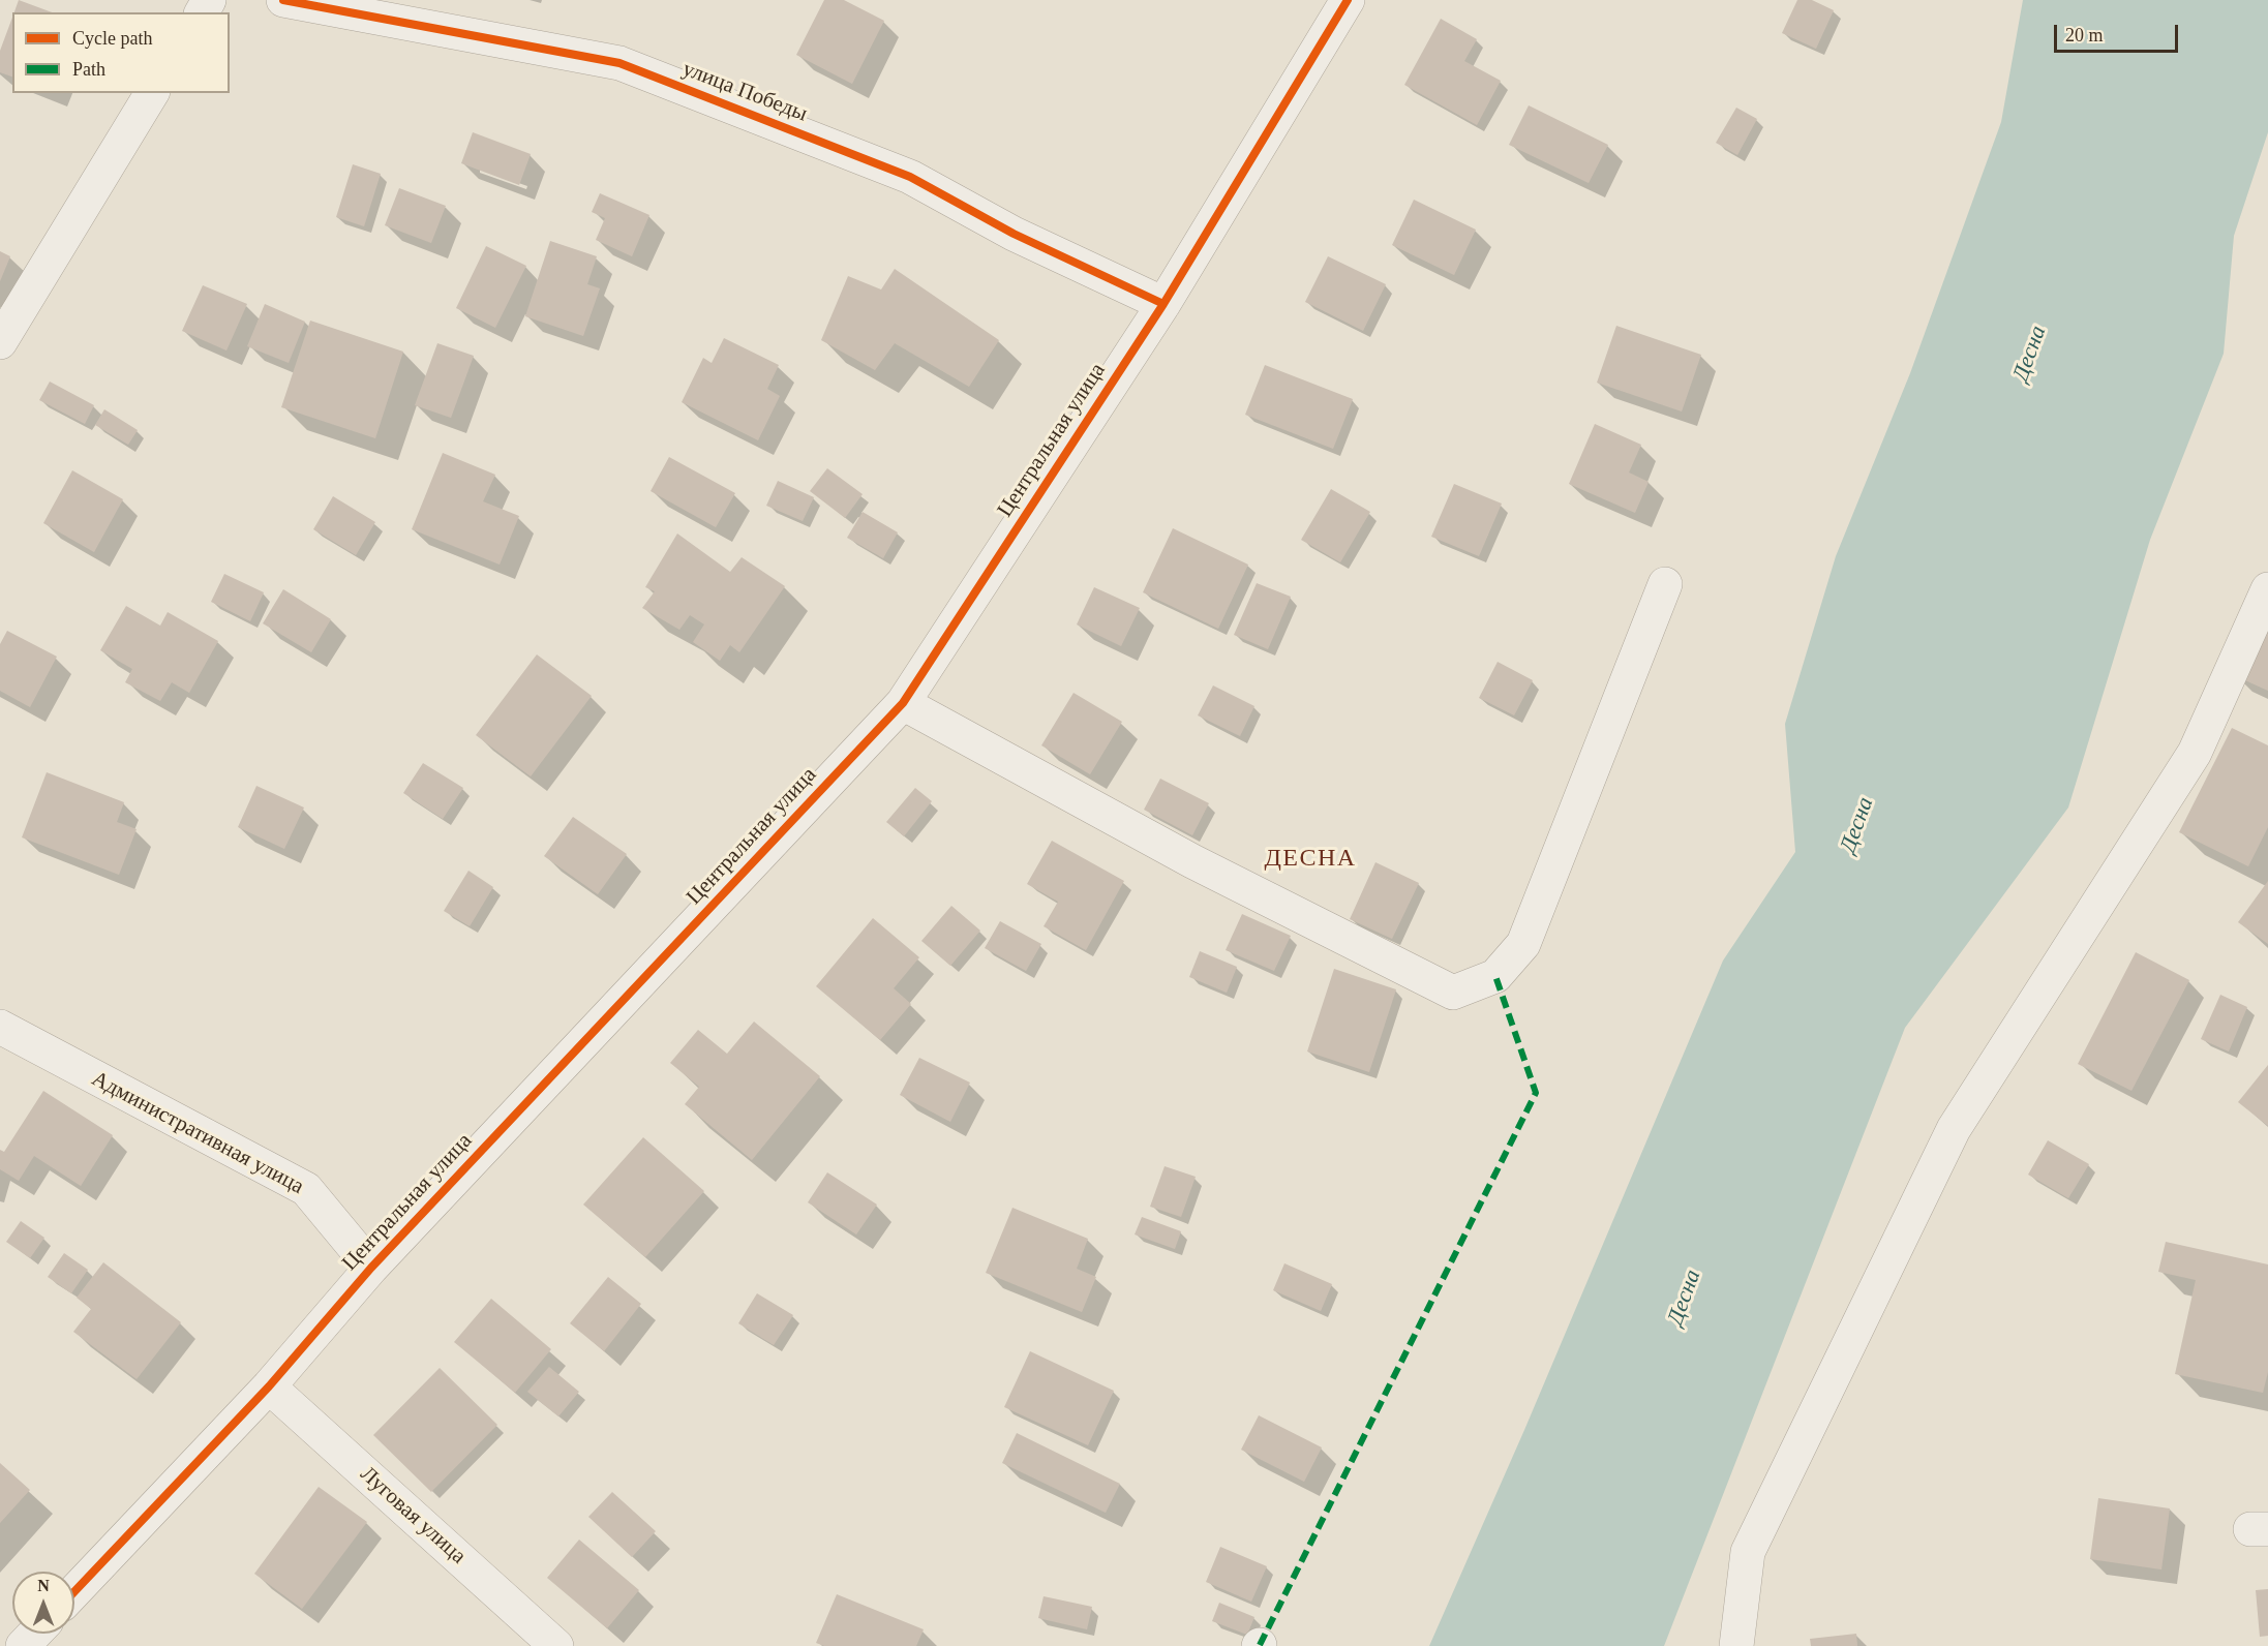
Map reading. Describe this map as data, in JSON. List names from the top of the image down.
{
  "streets": {
    "street": [
      "улица Победы",
      "Центральная улица",
      "Административная улица",
      "Луговая улица"
    ]
  },
  "crossings": [
    ["улица Победы", "Центральная улица"],
    ["Центральная улица", "Административная улица"],
    ["Центральная улица", "Луговая улица"]
  ],
  "districts": ["ДЕСНА"],
  "water": ["Десна"],
  "legend": ["Cycle path", "Path"],
  "scale_bar": "20 m",
  "north": "top"
}
